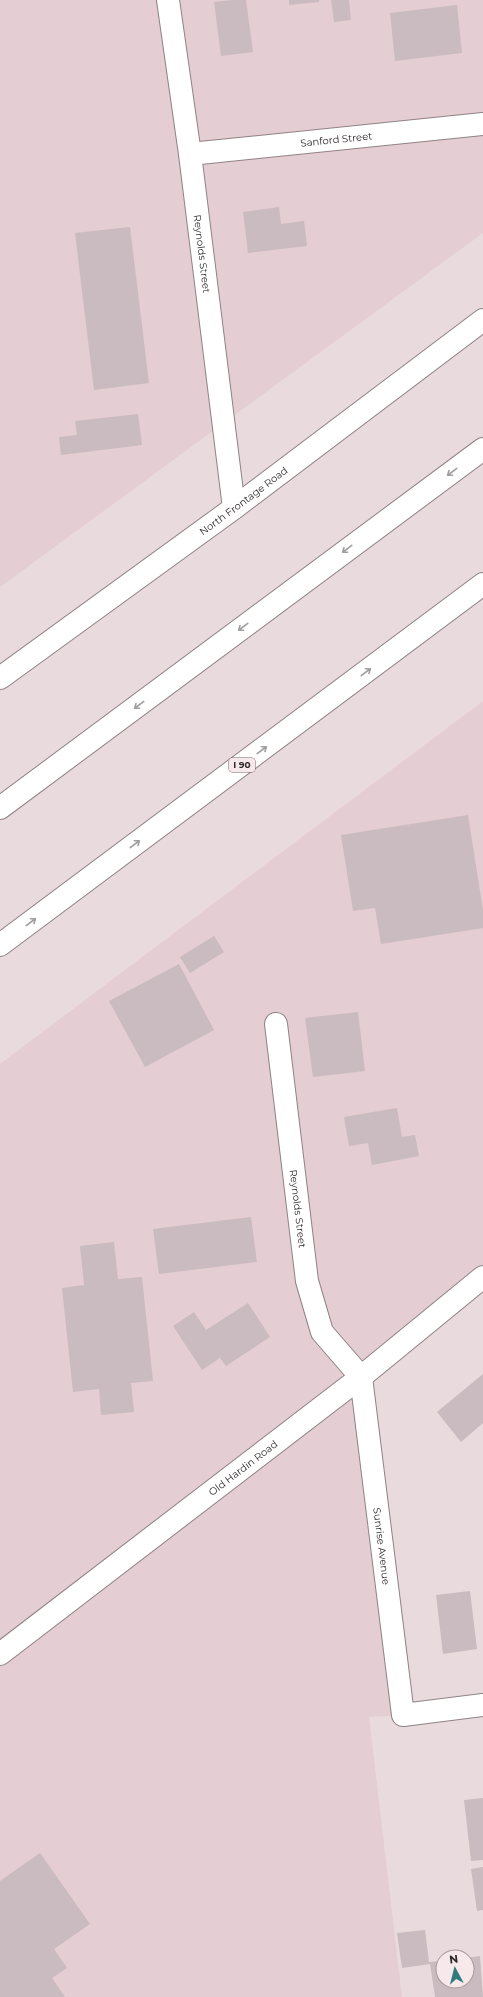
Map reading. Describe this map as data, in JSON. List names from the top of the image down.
{
  "streets": {
    "main road": [
      "Sanford Street",
      "Reynolds Street",
      "North Frontage Road",
      "I 90",
      "Old Hardin Road",
      "Sunrise Avenue"
    ]
  },
  "crossings": [
    ["Sanford Street", "Reynolds Street"],
    ["Reynolds Street", "North Frontage Road"],
    ["Reynolds Street", "Old Hardin Road"],
    ["Reynolds Street", "Sunrise Avenue"],
    ["Old Hardin Road", "Sunrise Avenue"]
  ],
  "north": "top"
}
